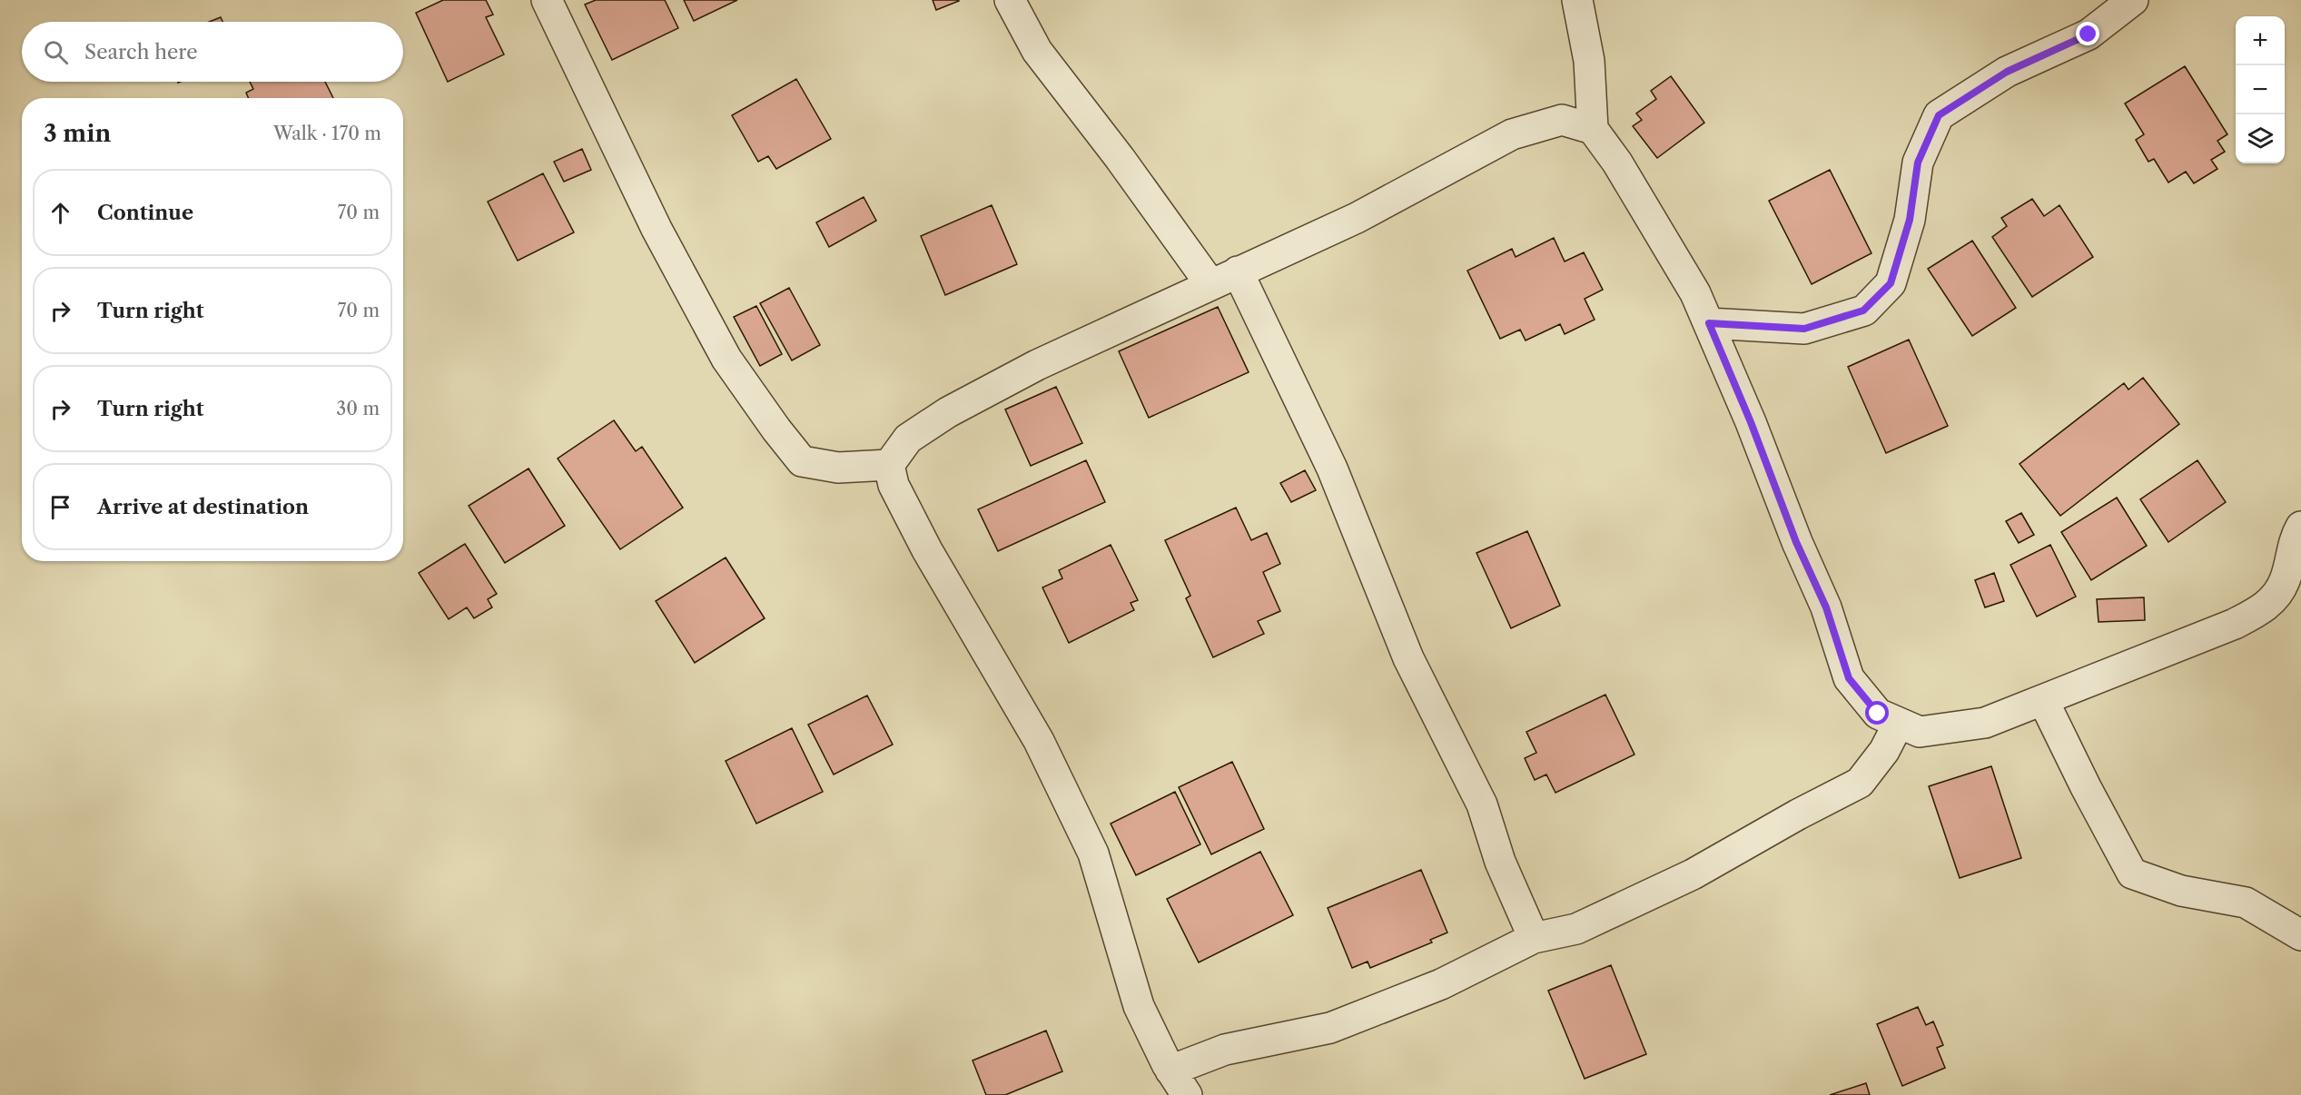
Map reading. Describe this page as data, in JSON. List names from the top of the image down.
{
  "page": {
    "map_buttons": ["+", "−"],
    "search": "Search here",
    "heading": ["3 min", "Walk · 170 m"],
    "list": [
      ["Continue", "70 m"],
      ["Turn right", "70 m"],
      ["Turn right", "30 m"],
      "Arrive at destination"
    ]
  }
}
